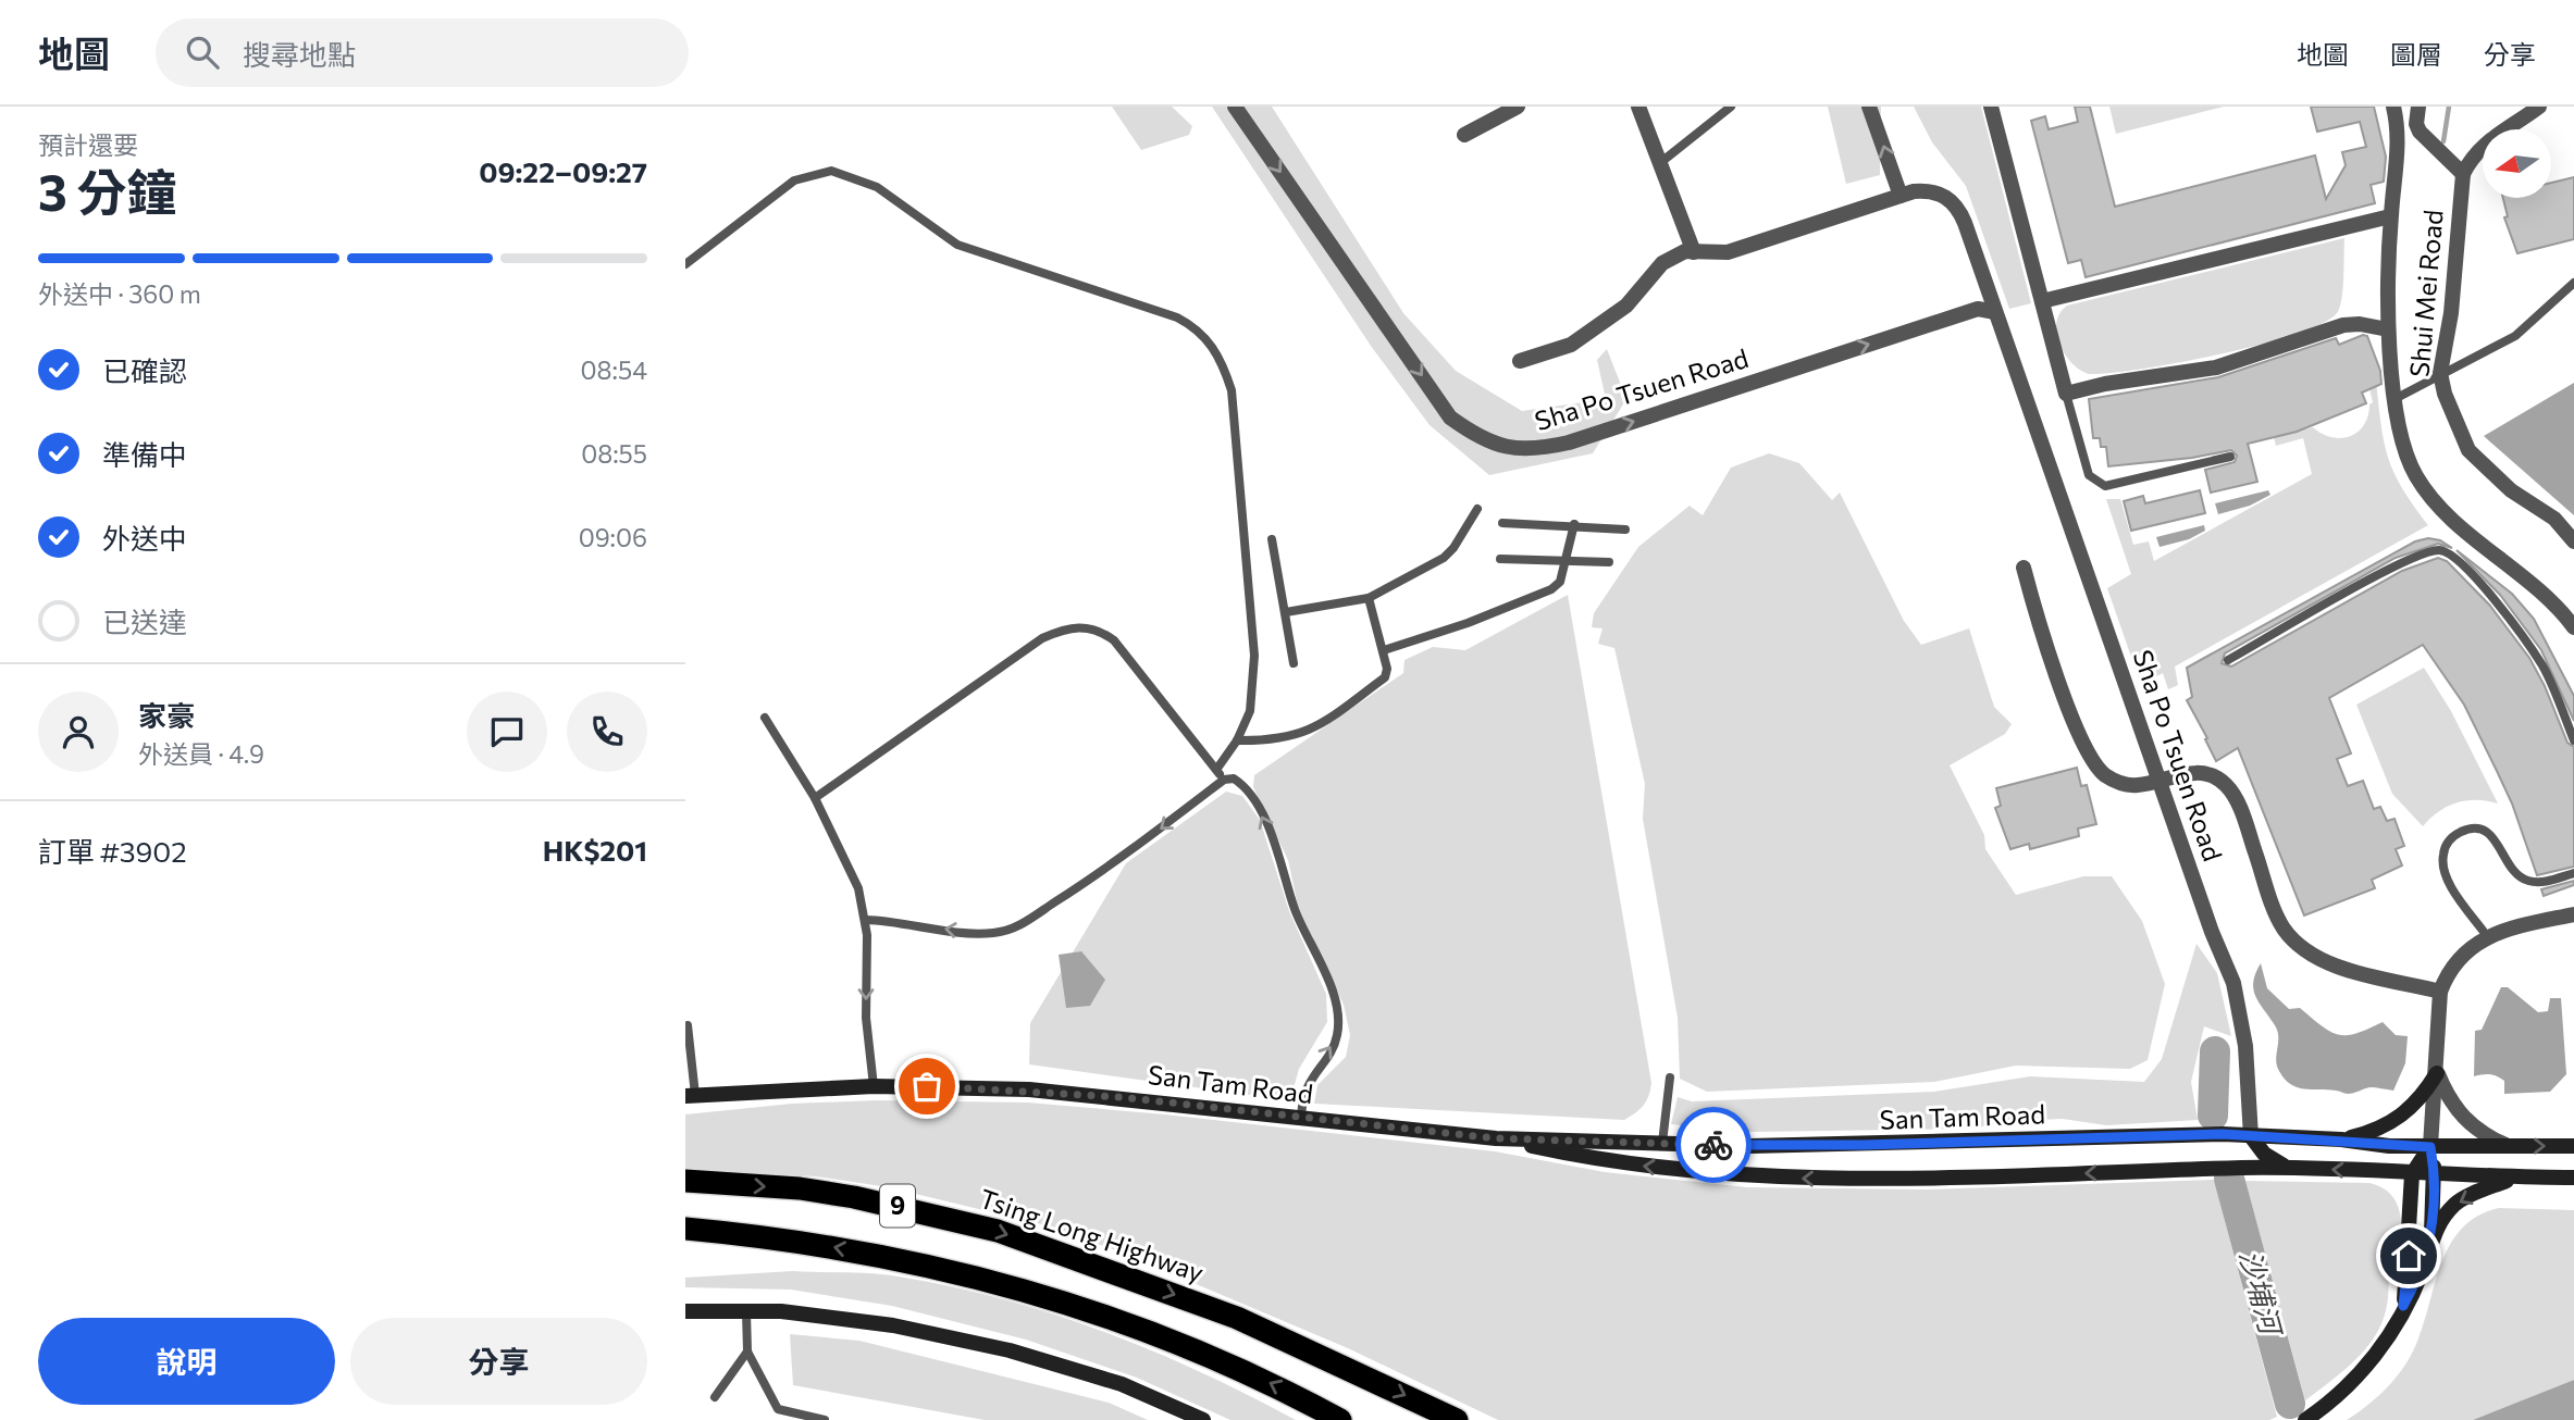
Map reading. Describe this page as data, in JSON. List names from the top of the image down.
{
  "streets": {
    "highway": ["9", "Tsing Long Highway"],
    "street": ["Shui Mei Road", "Sha Po Tsuen Road", "San Tam Road"]
  },
  "crossings": [
    ["Sha Po Tsuen Road", "San Tam Road"]
  ],
  "water": ["沙埔河"],
  "north": "left",
  "page": {
    "header": "地圖",
    "search": "搜尋地點",
    "nav": ["地圖", "圖層", "分享"],
    "heading": ["3 分鐘", "預計還要", "09:22–09:27"],
    "panel": [
      "家豪",
      "外送員 · 4.9",
      "訂單 #3902",
      "HK$201"
    ],
    "bar": "外送中 · 360 m",
    "list": [
      ["已確認", "08:54"],
      ["準備中", "08:55"],
      ["外送中", "09:06"],
      "已送達"
    ],
    "buttons": ["說明", "分享"]
  }
}
